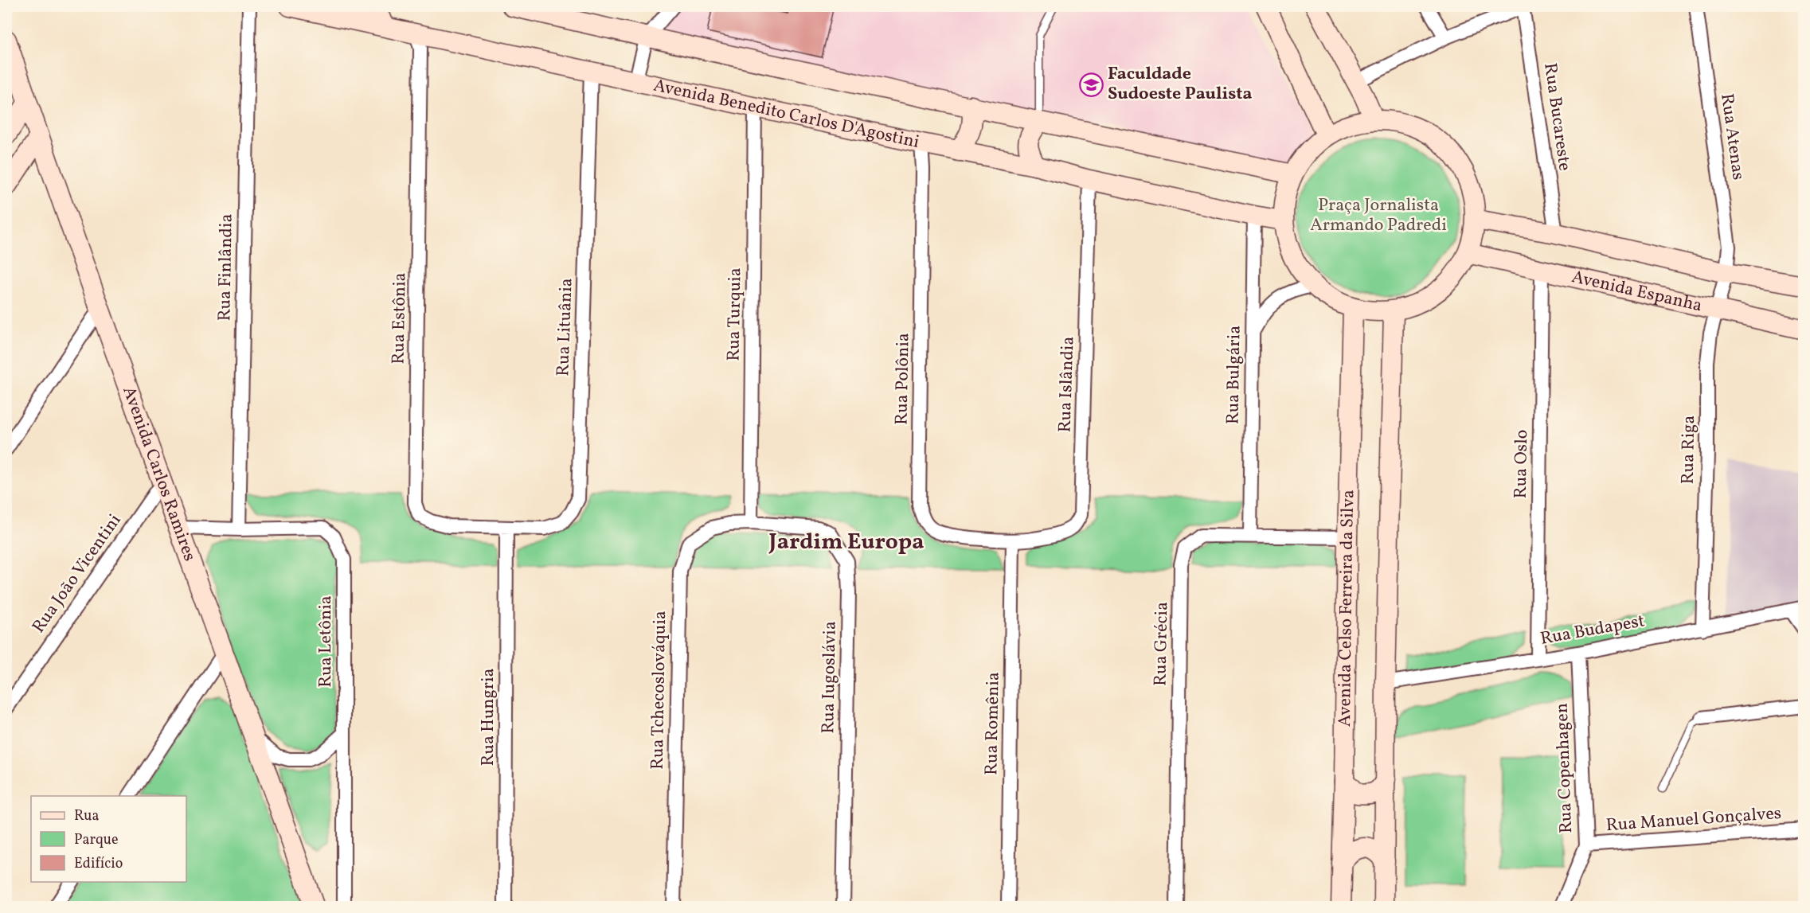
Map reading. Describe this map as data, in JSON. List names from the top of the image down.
{
  "streets": {
    "main road": [
      "Avenida Benedito Carlos D'Agostini",
      "Avenida Espanha",
      "Avenida Carlos Ramires",
      "Avenida Celso Ferreira da Silva"
    ],
    "street": [
      "Rua Bucareste",
      "Rua Atenas",
      "Rua Finlândia",
      "Rua Turquia",
      "Rua Estônia",
      "Rua Lituânia",
      "Rua Bulgária",
      "Rua Polônia",
      "Rua Islândia",
      "Rua Riga",
      "Rua Oslo",
      "Rua João Vicentini",
      "Rua Budapest",
      "Rua Letônia",
      "Rua Grécia",
      "Rua Iugoslávia",
      "Rua Tchecoslováquia",
      "Rua Hungria",
      "Rua Romênia",
      "Rua Copenhagen",
      "Rua Manuel Gonçalves"
    ]
  },
  "crossings": [
    ["Avenida Benedito Carlos D'Agostini", "Rua Turquia"],
    ["Avenida Benedito Carlos D'Agostini", "Rua Estônia"],
    ["Avenida Benedito Carlos D'Agostini", "Rua Lituânia"],
    ["Avenida Benedito Carlos D'Agostini", "Rua Bulgária"],
    ["Avenida Benedito Carlos D'Agostini", "Rua Polônia"],
    ["Avenida Benedito Carlos D'Agostini", "Rua Islândia"],
    ["Rua Atenas", "Rua Riga"],
    ["Rua Finlândia", "Rua Letônia"],
    ["Avenida Espanha", "Rua Riga"],
    ["Avenida Espanha", "Rua Oslo"],
    ["Rua Turquia", "Rua Iugoslávia"],
    ["Rua Turquia", "Rua Tchecoslováquia"],
    ["Rua Estônia", "Rua Lituânia"],
    ["Rua Estônia", "Rua Hungria"],
    ["Rua Lituânia", "Rua Hungria"],
    ["Rua Bulgária", "Rua Grécia"],
    ["Rua Polônia", "Rua Islândia"],
    ["Rua Polônia", "Rua Romênia"],
    ["Rua Islândia", "Rua Romênia"],
    ["Rua Riga", "Rua Budapest"],
    ["Rua Oslo", "Rua Budapest"],
    ["Avenida Carlos Ramires", "Rua João Vicentini"],
    ["Avenida Carlos Ramires", "Rua Letônia"],
    ["Avenida Celso Ferreira da Silva", "Rua Grécia"],
    ["Rua Budapest", "Rua Copenhagen"],
    ["Rua Iugoslávia", "Rua Tchecoslováquia"],
    ["Rua Copenhagen", "Rua Manuel Gonçalves"]
  ],
  "districts": ["Jardim Europa"],
  "parks": ["Praça Jornalista Armando Padredi"],
  "places": {
    "school or university": ["Faculdade Sudoeste Paulista"]
  },
  "legend": ["Rua", "Parque", "Edifício"]
}
